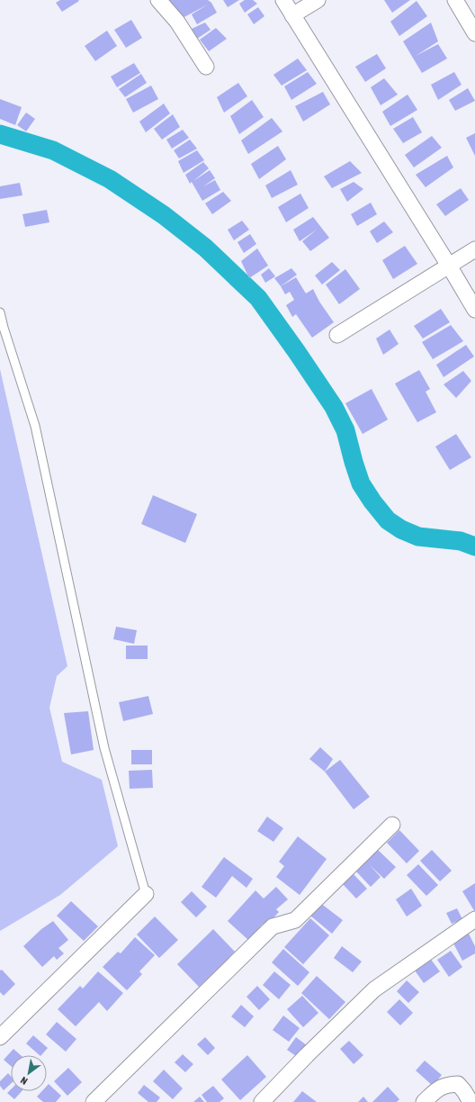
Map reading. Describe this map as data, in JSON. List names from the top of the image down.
{
  "north": "bottom left"
}
